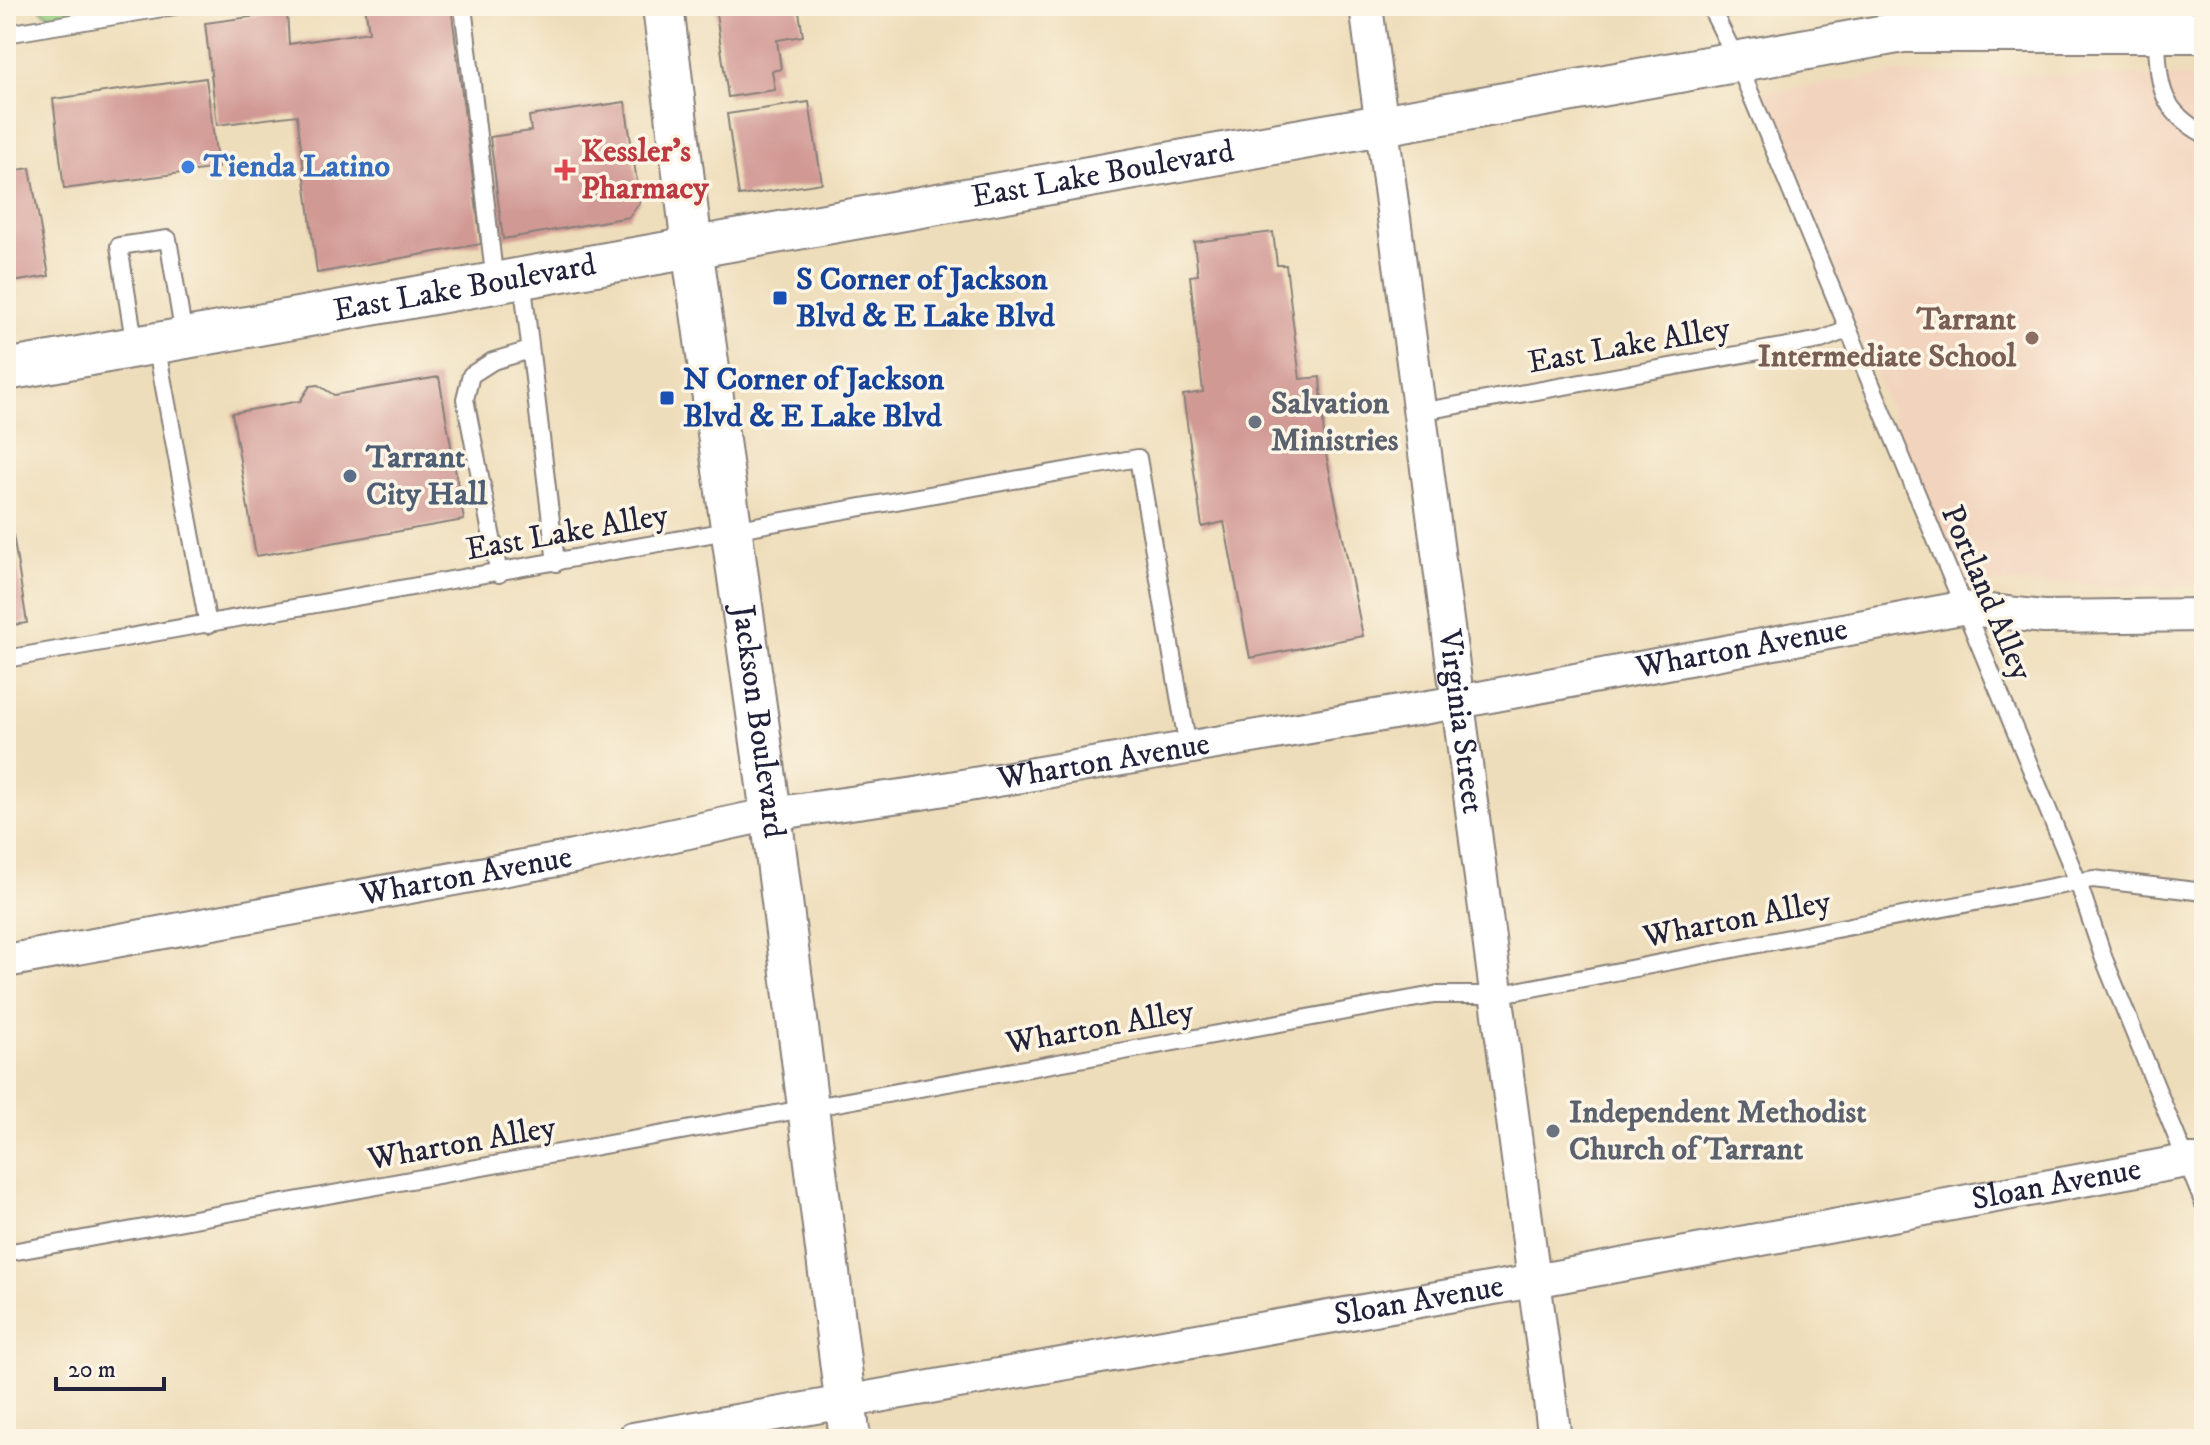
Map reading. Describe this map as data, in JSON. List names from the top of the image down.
{
  "streets": {
    "street": [
      "East Lake Boulevard",
      "Wharton Avenue",
      "Jackson Boulevard",
      "Virginia Street",
      "Sloan Avenue"
    ],
    "lane": ["East Lake Alley", "Portland Alley", "Wharton Alley"]
  },
  "crossings": [
    ["East Lake Boulevard", "Portland Alley"],
    ["East Lake Boulevard", "Jackson Boulevard"],
    ["East Lake Boulevard", "Virginia Street"],
    ["East Lake Alley", "Portland Alley"],
    ["East Lake Alley", "Wharton Avenue"],
    ["East Lake Alley", "Jackson Boulevard"],
    ["East Lake Alley", "Virginia Street"],
    ["Portland Alley", "Wharton Avenue"],
    ["Portland Alley", "Wharton Alley"],
    ["Portland Alley", "Sloan Avenue"],
    ["Wharton Avenue", "Jackson Boulevard"],
    ["Wharton Avenue", "Virginia Street"],
    ["Jackson Boulevard", "Wharton Alley"],
    ["Jackson Boulevard", "Sloan Avenue"],
    ["Virginia Street", "Wharton Alley"],
    ["Virginia Street", "Sloan Avenue"]
  ],
  "places": {
    "other": [
      "Tienda Latino",
      "Tarrant Intermediate School",
      "Salvation Ministries",
      "Tarrant City Hall",
      "Independent Methodist Church of Tarrant"
    ],
    "health": ["Kessler's Pharmacy"],
    "transit": ["S Corner of Jackson Blvd & E Lake Blvd", "N Corner of Jackson Blvd & E Lake Blvd"]
  },
  "scale_bar": "20 m"
}
